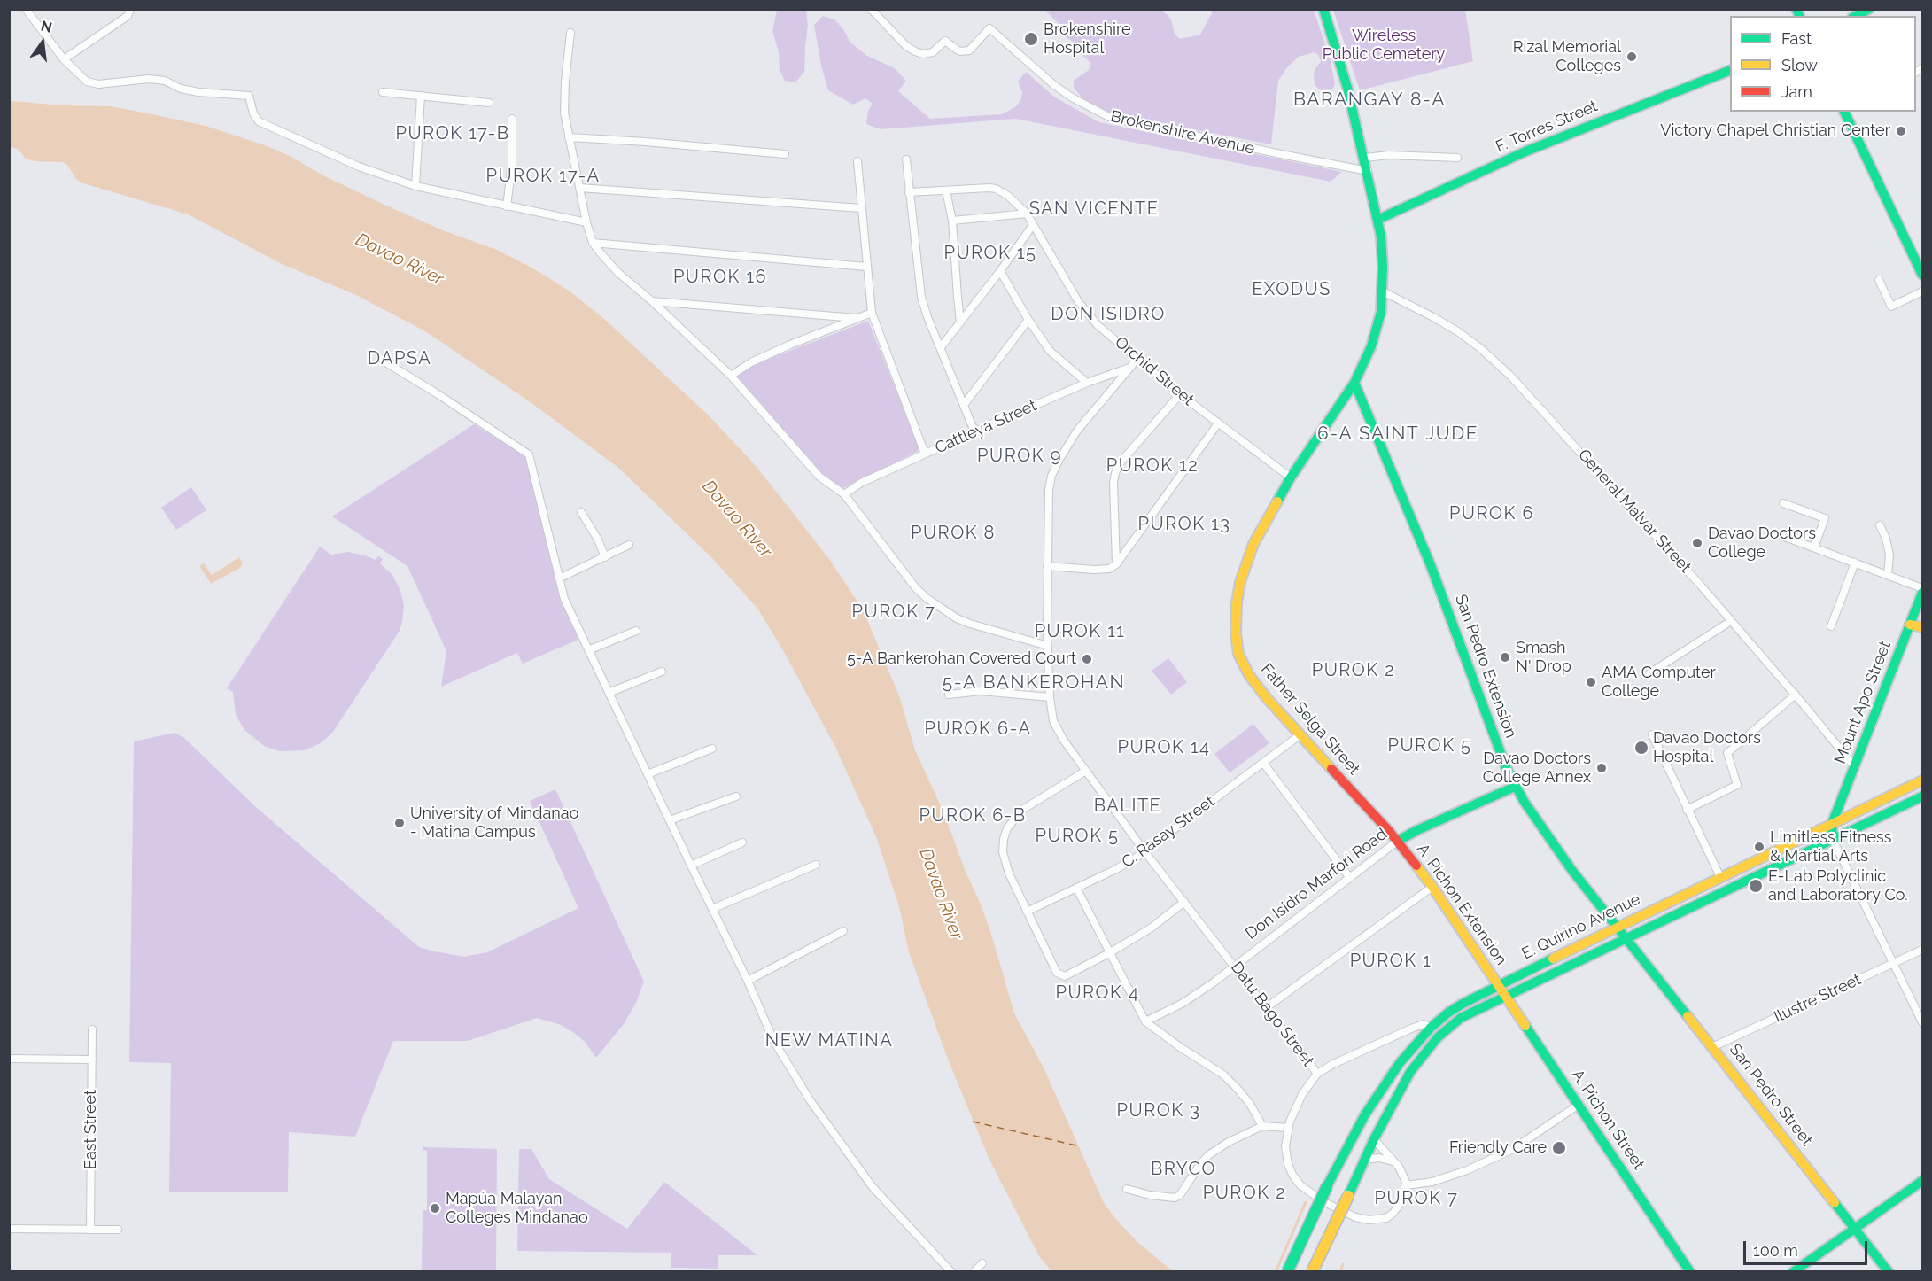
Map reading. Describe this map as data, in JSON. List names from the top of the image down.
{
  "streets": {
    "main road": [
      "F. Torres Street",
      "San Pedro Extension",
      "Mount Apo Street",
      "Father Selga Street",
      "Don Isidro Marfori Road",
      "A. Pichon Extension",
      "E. Quirino Avenue",
      "San Pedro Street",
      "A. Pichon Street"
    ],
    "street": [
      "Brokenshire Avenue",
      "Orchid Street",
      "Cattleya Street",
      "General Malvar Street",
      "C. Rasay Street",
      "Ilustre Street",
      "Datu Bago Street",
      "East Street"
    ]
  },
  "crossings": [
    ["F. Torres Street", "Father Selga Street"],
    ["Brokenshire Avenue", "Father Selga Street"],
    ["Orchid Street", "Father Selga Street"],
    ["Orchid Street", "Datu Bago Street"],
    ["Cattleya Street", "Datu Bago Street"],
    ["General Malvar Street", "Mount Apo Street"],
    ["General Malvar Street", "Father Selga Street"],
    ["San Pedro Extension", "Father Selga Street"],
    ["San Pedro Extension", "Don Isidro Marfori Road"],
    ["San Pedro Extension", "E. Quirino Avenue"],
    ["San Pedro Extension", "San Pedro Street"],
    ["Mount Apo Street", "E. Quirino Avenue"],
    ["Father Selga Street", "C. Rasay Street"],
    ["Father Selga Street", "Don Isidro Marfori Road"],
    ["Father Selga Street", "A. Pichon Extension"],
    ["C. Rasay Street", "Datu Bago Street"],
    ["Don Isidro Marfori Road", "A. Pichon Extension"],
    ["Don Isidro Marfori Road", "Datu Bago Street"],
    ["A. Pichon Extension", "E. Quirino Avenue"],
    ["A. Pichon Extension", "A. Pichon Street"],
    ["E. Quirino Avenue", "San Pedro Street"],
    ["E. Quirino Avenue", "A. Pichon Street"],
    ["Ilustre Street", "San Pedro Street"]
  ],
  "districts": [
    "BARANGAY 8-A",
    "PUROK 17-B",
    "PUROK 17-A",
    "SAN VICENTE",
    "PUROK 15",
    "PUROK 16",
    "EXODUS",
    "DON ISIDRO",
    "DAPSA",
    "6-A SAINT JUDE",
    "PUROK 9",
    "PUROK 12",
    "PUROK 6",
    "PUROK 13",
    "PUROK 8",
    "PUROK 7",
    "PUROK 11",
    "PUROK 2",
    "5-A BANKEROHAN",
    "PUROK 6-A",
    "PUROK 5",
    "PUROK 14",
    "BALITE",
    "PUROK 6-B",
    "PUROK 5",
    "PUROK 1",
    "PUROK 4",
    "NEW MATINA",
    "PUROK 3",
    "BRYCO",
    "PUROK 2",
    "PUROK 7"
  ],
  "water": ["Davao River"],
  "parks": ["Wireless Public Cemetery"],
  "places": [
    "Brokenshire Hospital",
    "Rizal Memorial Colleges",
    "Victory Chapel Christian Center",
    "Davao Doctors College",
    "Smash N' Drop",
    "5-A Bankerohan Covered Court",
    "AMA Computer College",
    "Davao Doctors Hospital",
    "Davao Doctors College Annex",
    "University of Mindanao - Matina Campus",
    "Limitless Fitness & Martial Arts",
    "E-Lab Polyclinic and Laboratory Co.",
    "Friendly Care",
    "Mapúa Malayan Colleges Mindanao"
  ],
  "legend": ["Fast", "Slow", "Jam"],
  "scale_bar": "100 m",
  "north": "top"
}
